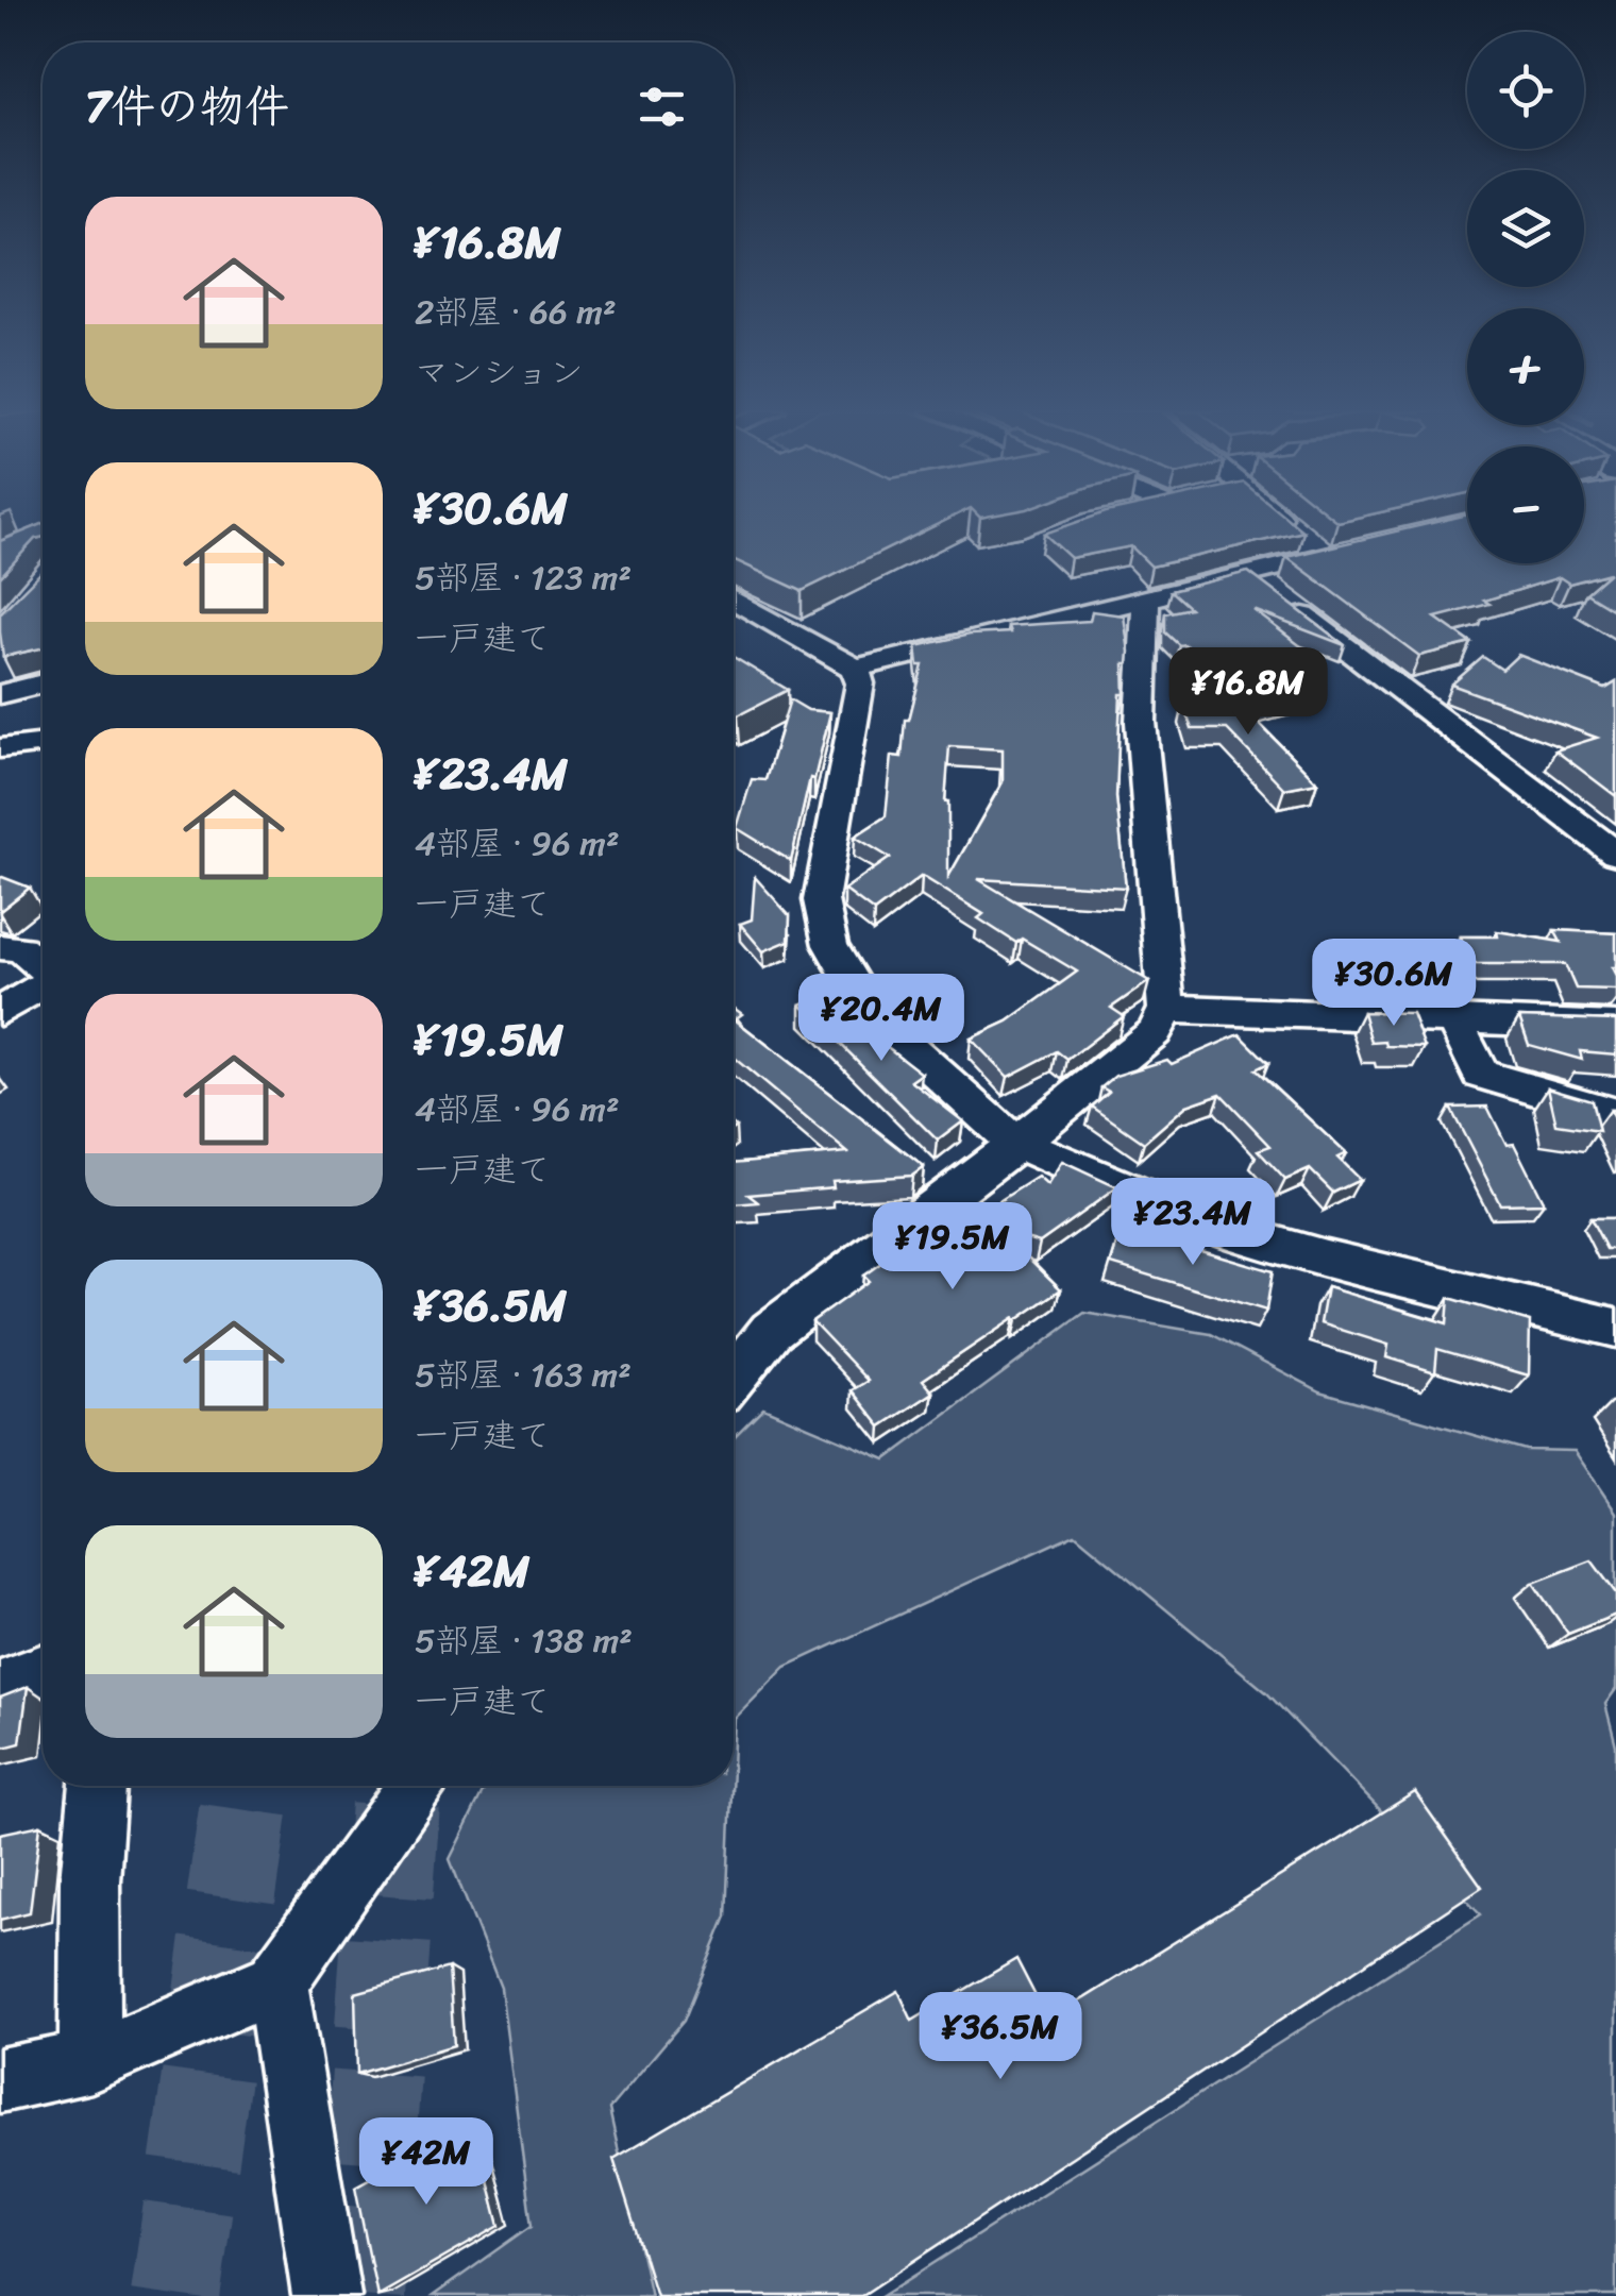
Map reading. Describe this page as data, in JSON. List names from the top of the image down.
{
  "page": {
    "map_buttons": ["+", "−"],
    "heading": "7件の物件",
    "list": [
      {
        "name": "¥16.8M",
        "note": "2部屋 · 66 m² · マンション"
      },
      {
        "name": "¥30.6M",
        "note": "5部屋 · 123 m² · 一戸建て"
      },
      {
        "name": "¥23.4M",
        "note": "4部屋 · 96 m² · 一戸建て"
      },
      {
        "name": "¥19.5M",
        "note": "4部屋 · 96 m² · 一戸建て"
      },
      {
        "name": "¥36.5M",
        "note": "5部屋 · 163 m² · 一戸建て"
      },
      {
        "name": "¥42M",
        "note": "5部屋 · 138 m² · 一戸建て"
      }
    ],
    "price": [
      "¥16.8M",
      "¥30.6M",
      "¥20.4M",
      "¥23.4M",
      "¥19.5M",
      "¥36.5M",
      "¥42M"
    ]
  }
}
